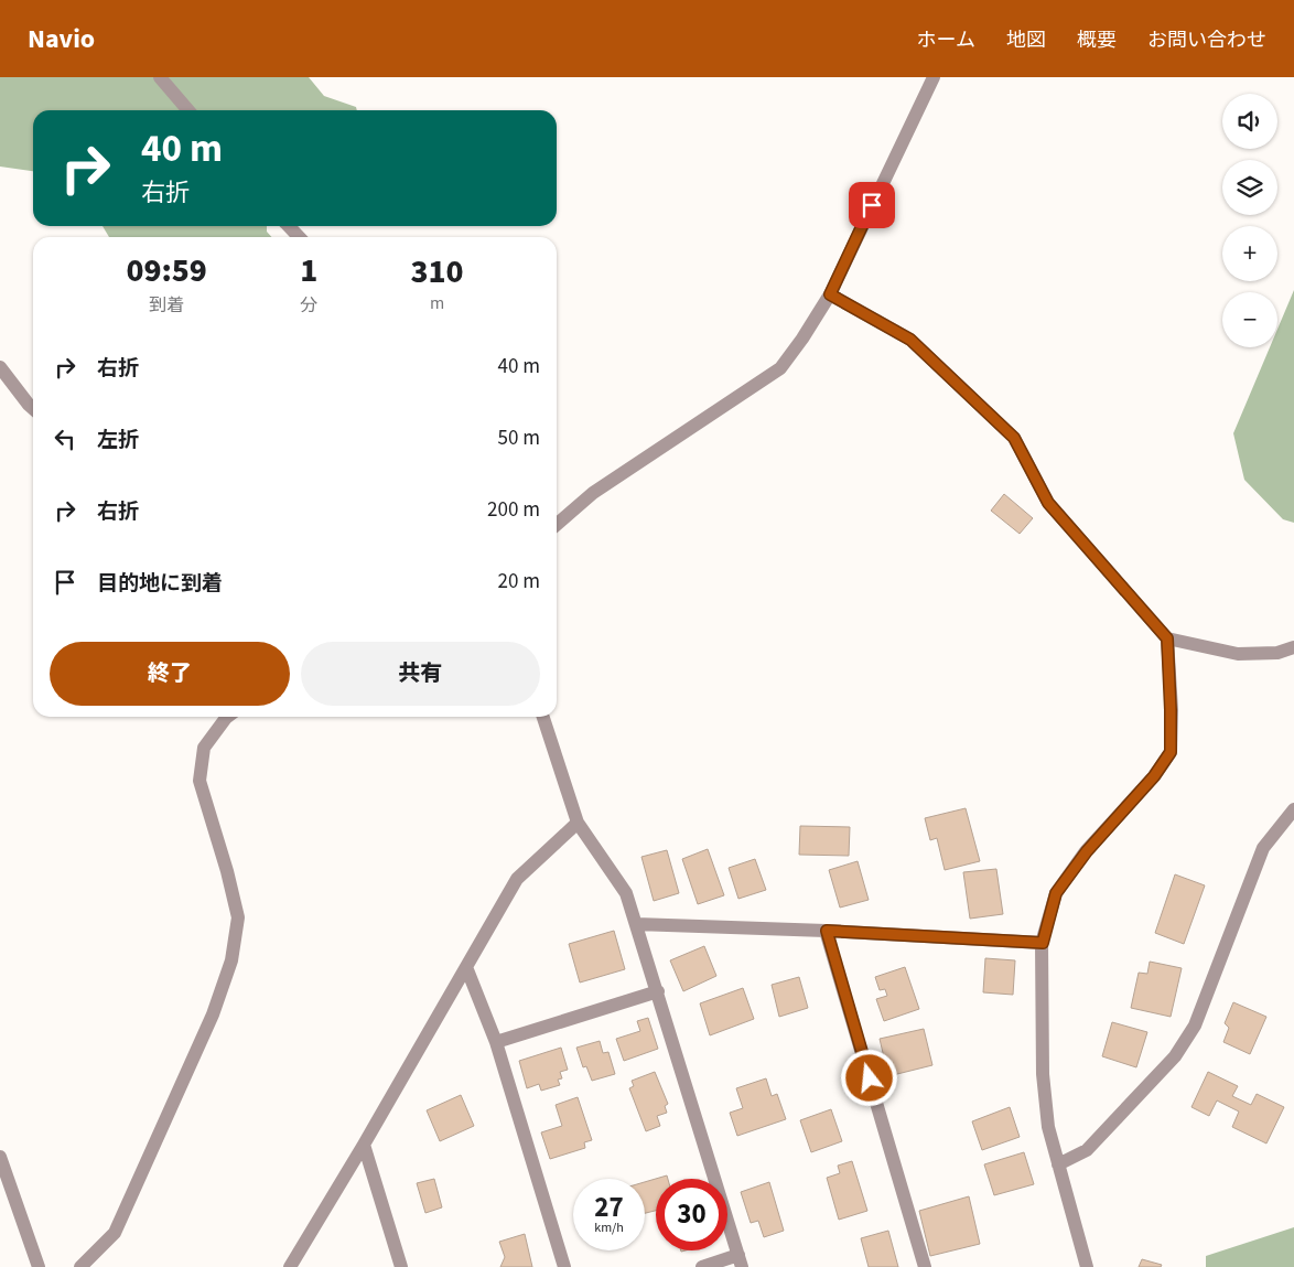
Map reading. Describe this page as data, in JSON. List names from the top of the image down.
{
  "page": {
    "header": "Navio",
    "nav": [
      "ホーム",
      "地図",
      "概要",
      "お問い合わせ"
    ],
    "map_buttons": ["+", "−"],
    "turn": ["40 m", "右折"],
    "eta": [
      "09:59",
      "到着",
      "1",
      "分",
      "310",
      "m"
    ],
    "list": [
      {
        "name": "右折",
        "value": "40 m"
      },
      {
        "name": "左折",
        "value": "50 m"
      },
      {
        "name": "右折",
        "value": "200 m"
      },
      {
        "name": "目的地に到着",
        "value": "20 m"
      }
    ],
    "buttons": ["終了", "共有"],
    "speed": "27 km/h",
    "limit": "30"
  }
}
